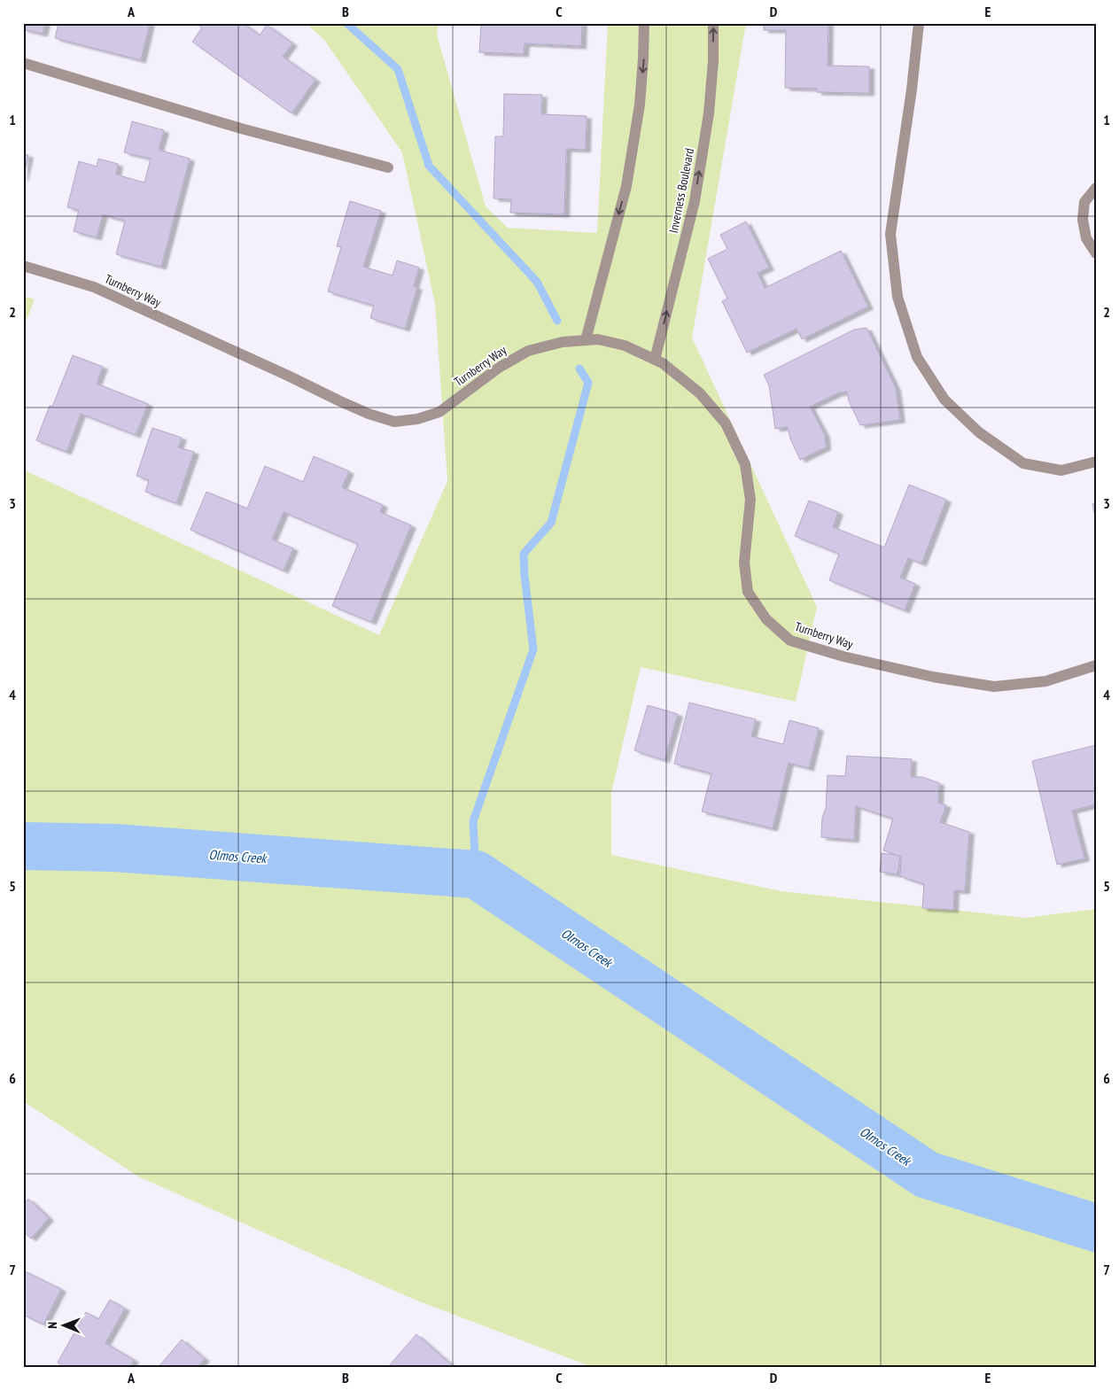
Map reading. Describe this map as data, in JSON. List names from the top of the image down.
{
  "streets": {
    "street": ["Inverness Boulevard", "Turnberry Way"]
  },
  "crossings": [
    ["Inverness Boulevard", "Turnberry Way"]
  ],
  "water": ["Olmos Creek"],
  "north": "left",
  "grid": {
    "columns": [
      "A",
      "B",
      "C",
      "D",
      "E"
    ],
    "rows": [
      "1",
      "2",
      "3",
      "4",
      "5",
      "6",
      "7"
    ]
  }
}
